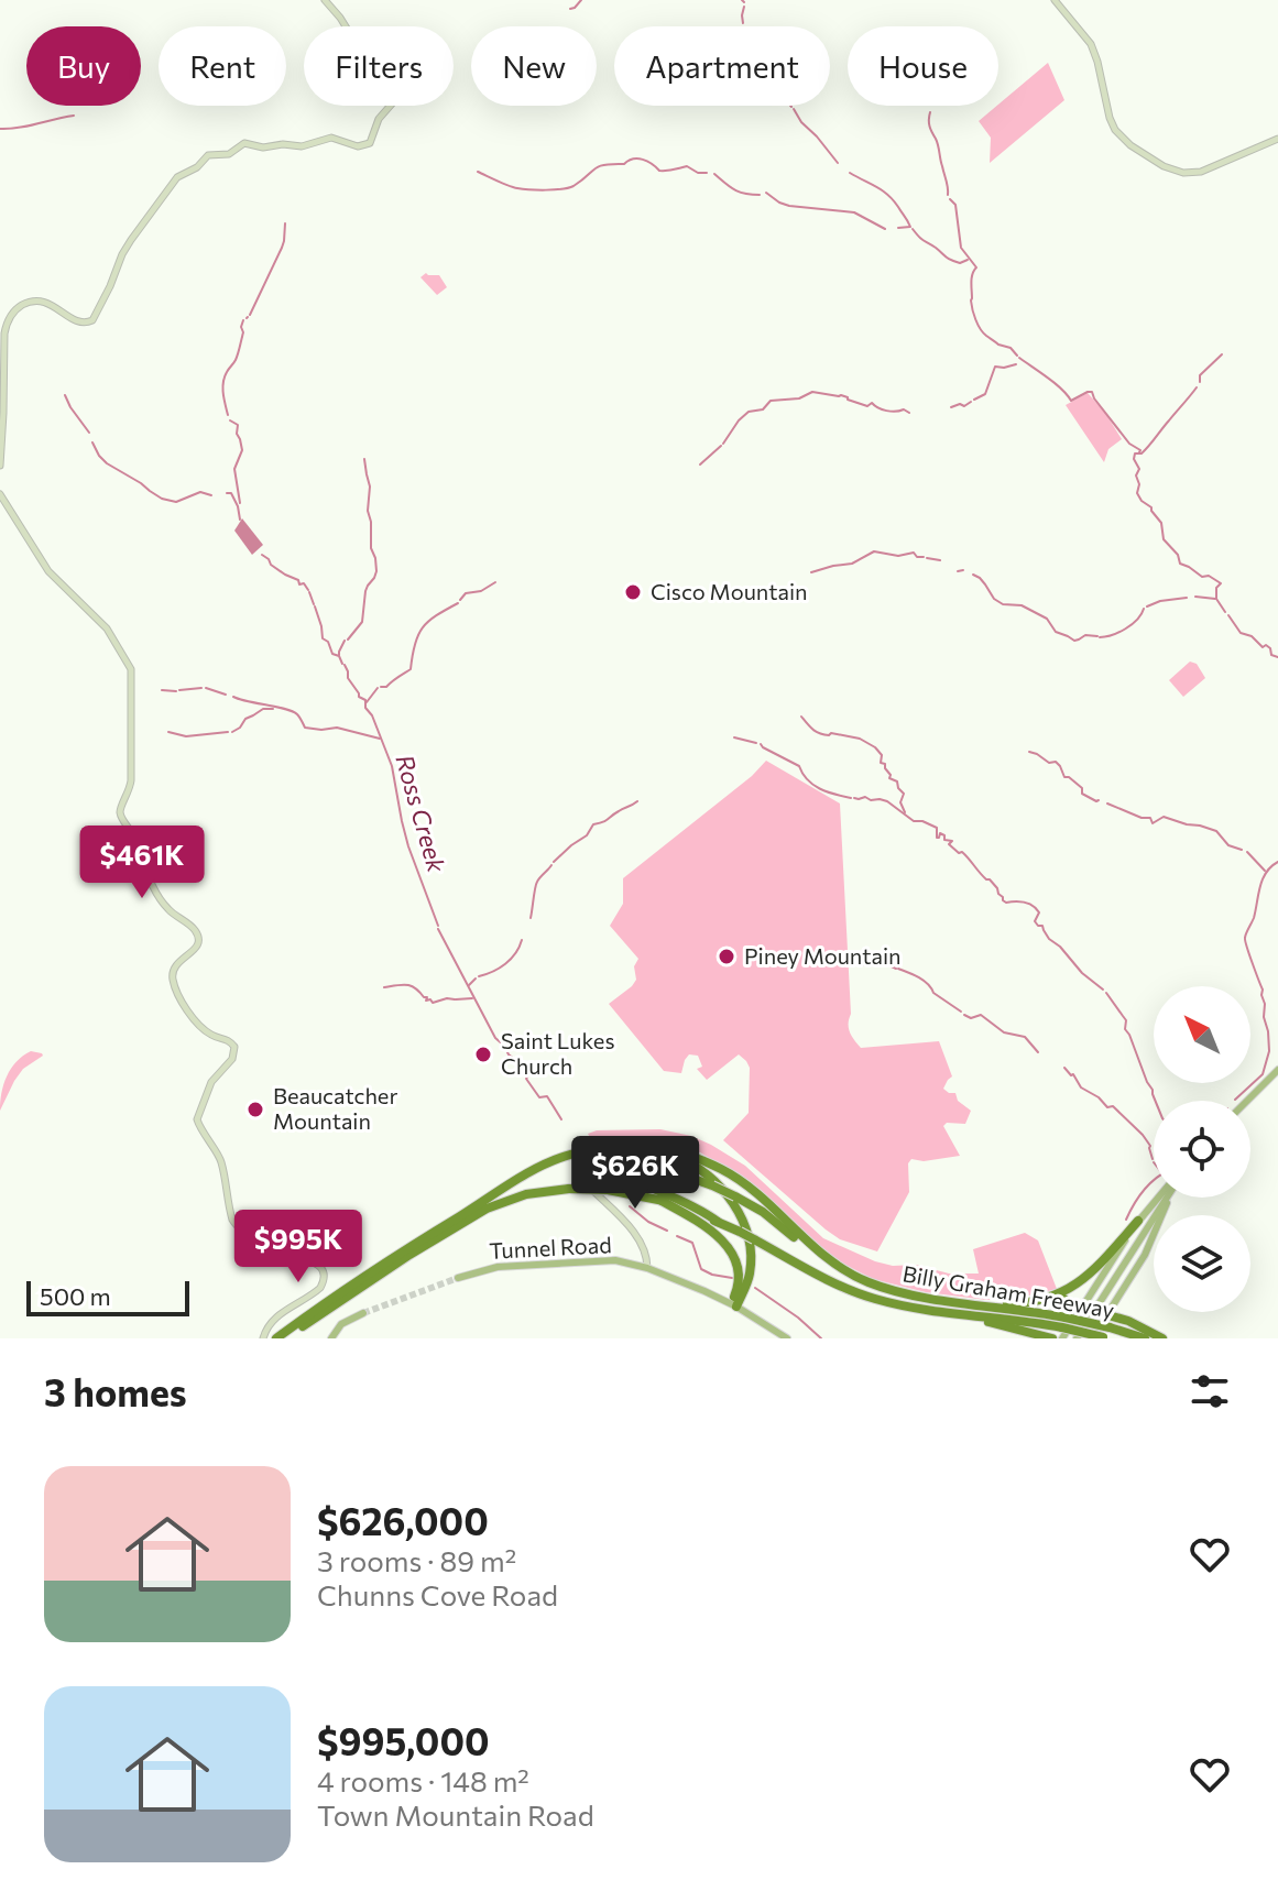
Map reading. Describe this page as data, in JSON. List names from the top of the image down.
{
  "streets": {
    "highway": ["Billy Graham Freeway"],
    "main road": ["Tunnel Road"]
  },
  "water": ["Ross Creek"],
  "places": [
    "Cisco Mountain",
    "Piney Mountain",
    "Saint Lukes Church",
    "Beaucatcher Mountain"
  ],
  "scale_bar": "500 m",
  "north": "top left",
  "page": {
    "chip": [
      "Buy",
      "Rent",
      "Filters",
      "New",
      "Apartment",
      "House"
    ],
    "price": ["$461K", "$626K", "$995K"],
    "scale": "500 m",
    "heading": "3 homes",
    "list": [
      {
        "name": "$626,000",
        "note": "3 rooms · 89 m² · Chunns Cove Road"
      },
      {
        "name": "$995,000",
        "note": "4 rooms · 148 m² · Town Mountain Road"
      }
    ]
  }
}
